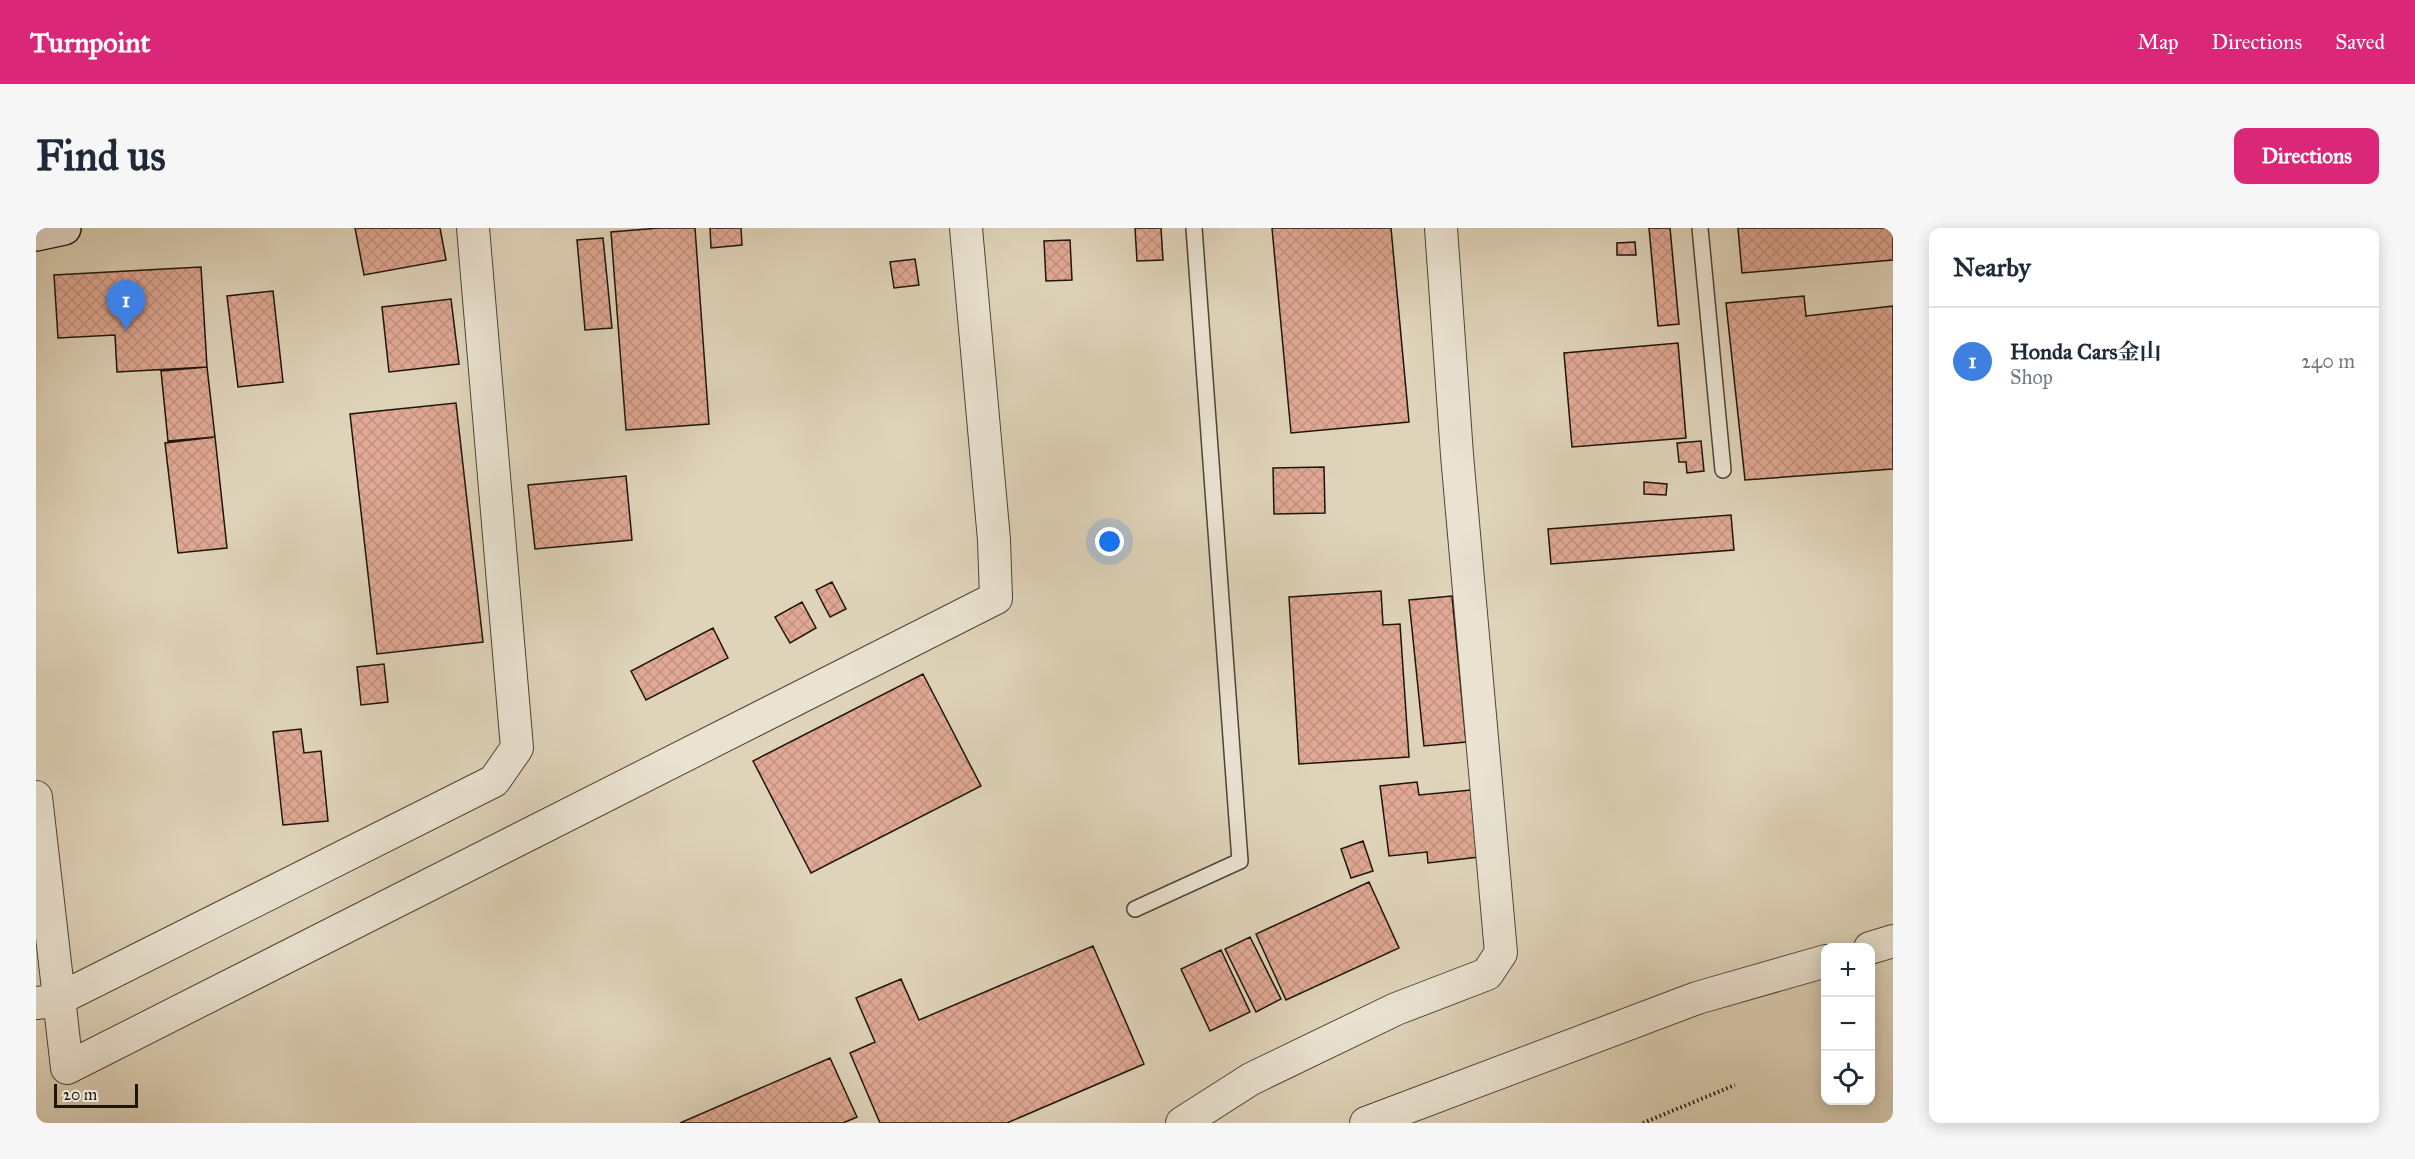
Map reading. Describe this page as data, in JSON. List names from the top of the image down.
{
  "scale_bar": "20 m",
  "page": {
    "header": "Turnpoint",
    "nav": ["Map", "Directions", "Saved"],
    "buttons": "Directions",
    "title": "Find us",
    "heading": "Nearby",
    "pins": "1",
    "list": [
      {
        "mark": "1",
        "name": "Honda Cars金山",
        "note": "Shop",
        "value": "240 m"
      }
    ],
    "map_buttons": ["+", "−"],
    "scale": "20 m"
  }
}
